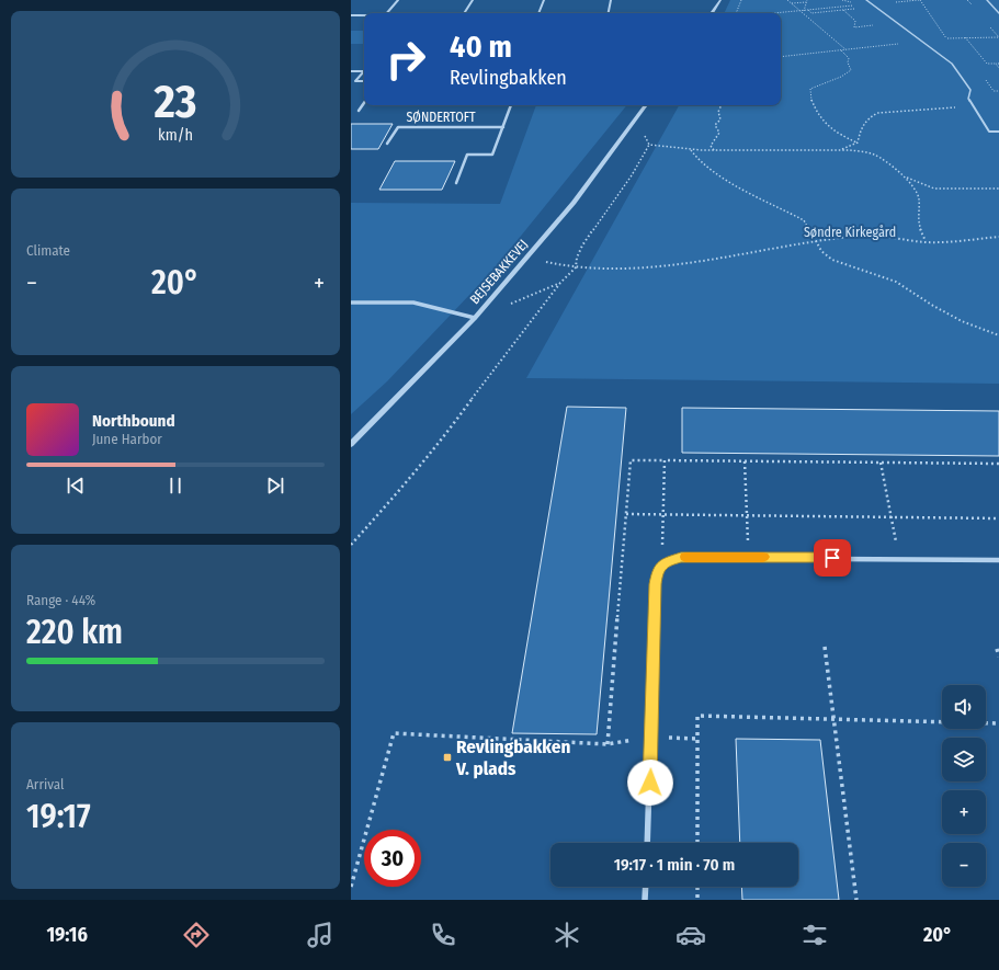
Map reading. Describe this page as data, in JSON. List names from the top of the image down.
{
  "streets": {
    "street": ["SØNDERTOFT", "BEJSEBAKKEVEJ"]
  },
  "parks": ["Søndre Kirkegård"],
  "places": {
    "transit": ["Revlingbakken V. plads"]
  },
  "page": {
    "turn": ["40 m", "Revlingbakken"],
    "tile": [
      "Climate",
      ["Range · 44%", "220 km"],
      ["Arrival", "19:17"]
    ],
    "heat": ["−", "20°", "+"],
    "song": ["Northbound", "June Harbor"],
    "map_buttons": ["+", "−"],
    "limit": "30",
    "trip": "19:17 · 1 min · 70 m",
    "tabs": ["19:16", "20°"],
    "gauge": ["23", "km/h"]
  }
}
